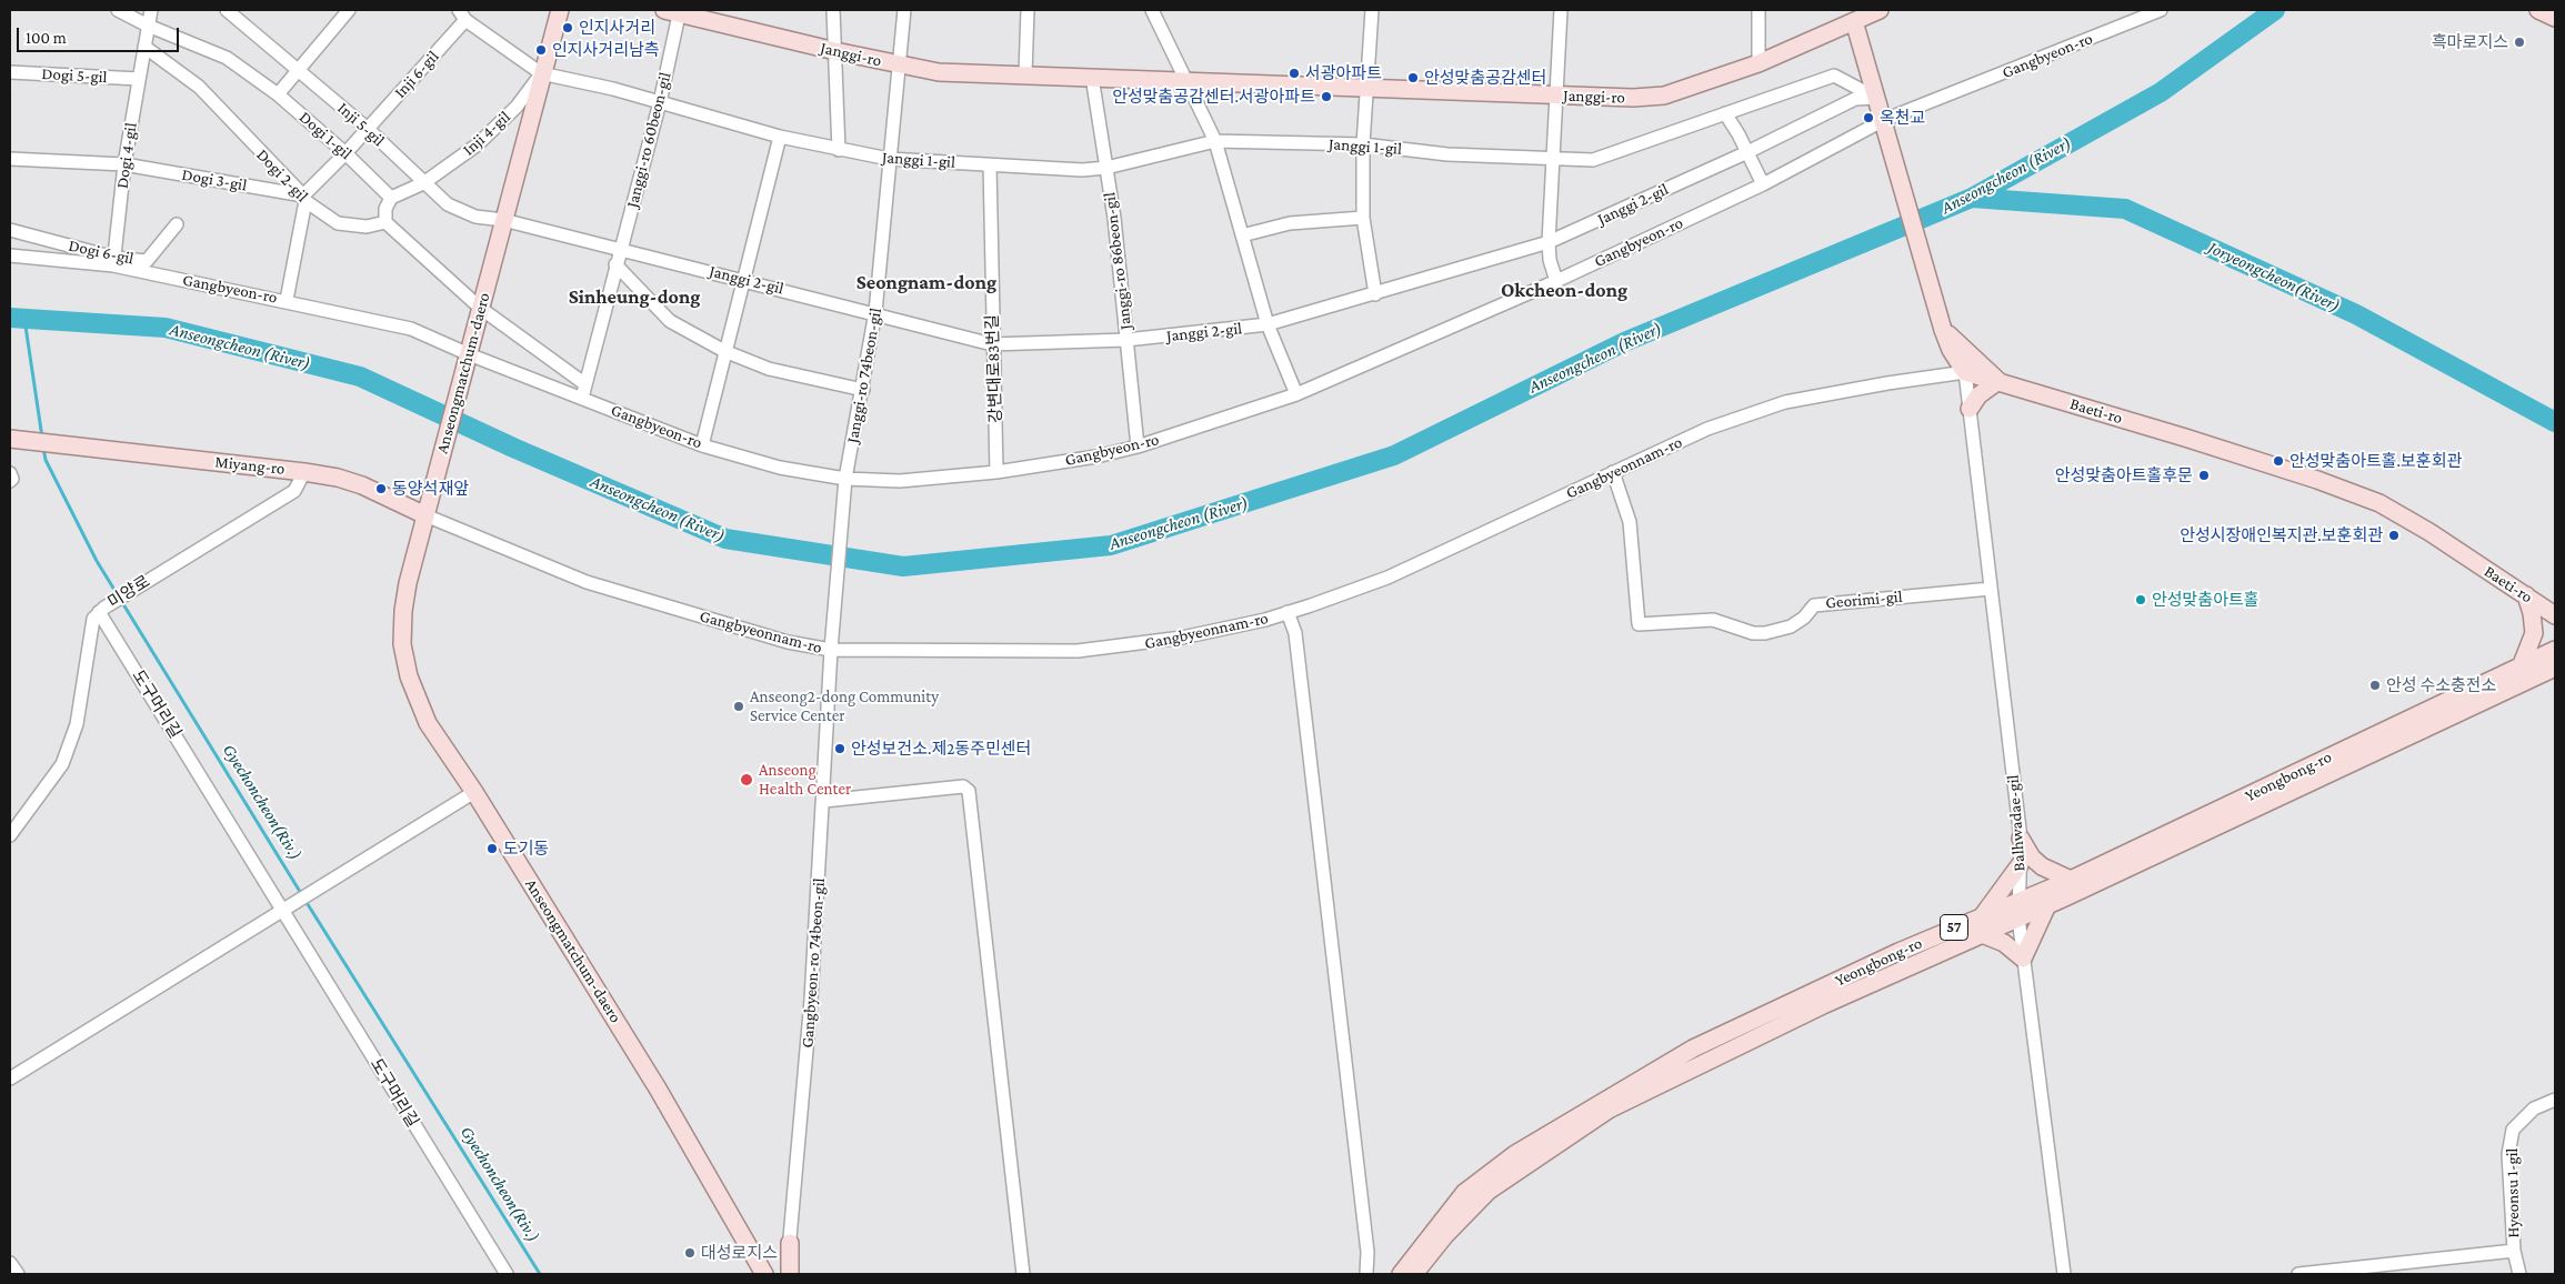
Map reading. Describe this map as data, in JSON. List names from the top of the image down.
{
  "streets": {
    "main road": [
      "Janggi-ro",
      "Anseongmatchum-daero",
      "Baeti-ro",
      "Miyang-ro",
      "Yeongbong-ro",
      "57"
    ],
    "street": [
      "Gangbyeon-ro",
      "Inji 6-gil",
      "Dogi 5-gil",
      "Inji 5-gil",
      "Inji 4-gil",
      "Dogi 1-gil",
      "Janggi-ro 60beon-gil",
      "Janggi 1-gil",
      "Dogi 4-gil",
      "Dogi 2-gil",
      "Dogi 3-gil",
      "Janggi 2-gil",
      "Dogi 6-gil",
      "Janggi-ro 86beon-gil",
      "강변대로83번길",
      "Janggi-ro 74beon-gil",
      "Gangbyeonnam-ro",
      "미양로",
      "Georimi-gil",
      "도구머리길",
      "Balhwadae-gil",
      "Gangbyeon-ro 74beon-gil",
      "Hyeonsu 1-gil"
    ]
  },
  "crossings": [
    ["Janggi-ro", "Janggi-ro 60beon-gil"],
    ["Janggi-ro", "Janggi-ro 86beon-gil"],
    ["Janggi-ro", "Janggi-ro 74beon-gil"],
    ["Gangbyeon-ro", "Janggi-ro 60beon-gil"],
    ["Gangbyeon-ro", "Dogi 4-gil"],
    ["Gangbyeon-ro", "Dogi 6-gil"],
    ["Gangbyeon-ro", "Janggi-ro 86beon-gil"],
    ["Gangbyeon-ro", "강변대로83번길"],
    ["Gangbyeon-ro", "Anseongmatchum-daero"],
    ["Gangbyeon-ro", "Janggi-ro 74beon-gil"],
    ["Inji 6-gil", "Inji 5-gil"],
    ["Inji 6-gil", "Dogi 1-gil"],
    ["Inji 6-gil", "Dogi 2-gil"],
    ["Inji 6-gil", "Dogi 3-gil"],
    ["Dogi 5-gil", "Dogi 4-gil"],
    ["Inji 5-gil", "Inji 4-gil"],
    ["Inji 5-gil", "Janggi 2-gil"],
    ["Inji 5-gil", "Anseongmatchum-daero"],
    ["Inji 4-gil", "Dogi 1-gil"],
    ["Inji 4-gil", "Janggi 1-gil"],
    ["Inji 4-gil", "Anseongmatchum-daero"],
    ["Dogi 1-gil", "Dogi 4-gil"],
    ["Janggi-ro 60beon-gil", "Janggi 1-gil"],
    ["Janggi-ro 60beon-gil", "Janggi 2-gil"],
    ["Janggi 1-gil", "Janggi 2-gil"],
    ["Janggi 1-gil", "Janggi-ro 86beon-gil"],
    ["Janggi 1-gil", "강변대로83번길"],
    ["Janggi 1-gil", "Anseongmatchum-daero"],
    ["Janggi 1-gil", "Janggi-ro 74beon-gil"],
    ["Dogi 4-gil", "Dogi 2-gil"],
    ["Dogi 4-gil", "Dogi 3-gil"],
    ["Dogi 4-gil", "Dogi 6-gil"],
    ["Dogi 2-gil", "Dogi 3-gil"],
    ["Janggi 2-gil", "Janggi-ro 86beon-gil"],
    ["Janggi 2-gil", "강변대로83번길"],
    ["Janggi 2-gil", "Anseongmatchum-daero"],
    ["Janggi 2-gil", "Janggi-ro 74beon-gil"],
    ["Anseongmatchum-daero", "Miyang-ro"],
    ["Anseongmatchum-daero", "Gangbyeonnam-ro"],
    ["Janggi-ro 74beon-gil", "Gangbyeon-ro 74beon-gil"],
    ["Baeti-ro", "Gangbyeonnam-ro"],
    ["Baeti-ro", "Balhwadae-gil"],
    ["Miyang-ro", "Gangbyeonnam-ro"],
    ["Miyang-ro", "미양로"],
    ["Gangbyeonnam-ro", "Georimi-gil"],
    ["Gangbyeonnam-ro", "Balhwadae-gil"],
    ["Gangbyeonnam-ro", "Gangbyeon-ro 74beon-gil"],
    ["미양로", "도구머리길"],
    ["Georimi-gil", "Balhwadae-gil"],
    ["Yeongbong-ro", "Balhwadae-gil"]
  ],
  "districts": ["Seongnam-dong", "Okcheon-dong", "Sinheung-dong"],
  "water": ["Anseongcheon (River)", "Joryeongcheon(River)", "Gyechoncheon(Riv.)"],
  "places": [
    "인지사거리",
    "흑마로지스",
    "인지사거리남측",
    "서광아파트",
    "안성맞춤공감센터",
    "안성맞춤공감센터.서광아파트",
    "옥천교",
    "안성맞춤아트홀.보훈회관",
    "안성맞춤아트홀후문",
    "동양석재앞",
    "안성시장애인복지관.보훈회관",
    "안성맞춤아트홀",
    "안성 수소충전소",
    "Anseong2-dong Community Service Center",
    "안성보건소.제2동주민센터",
    "Anseong Health Center",
    "도기동",
    "대성로지스"
  ],
  "scale_bar": "100 m"
}
